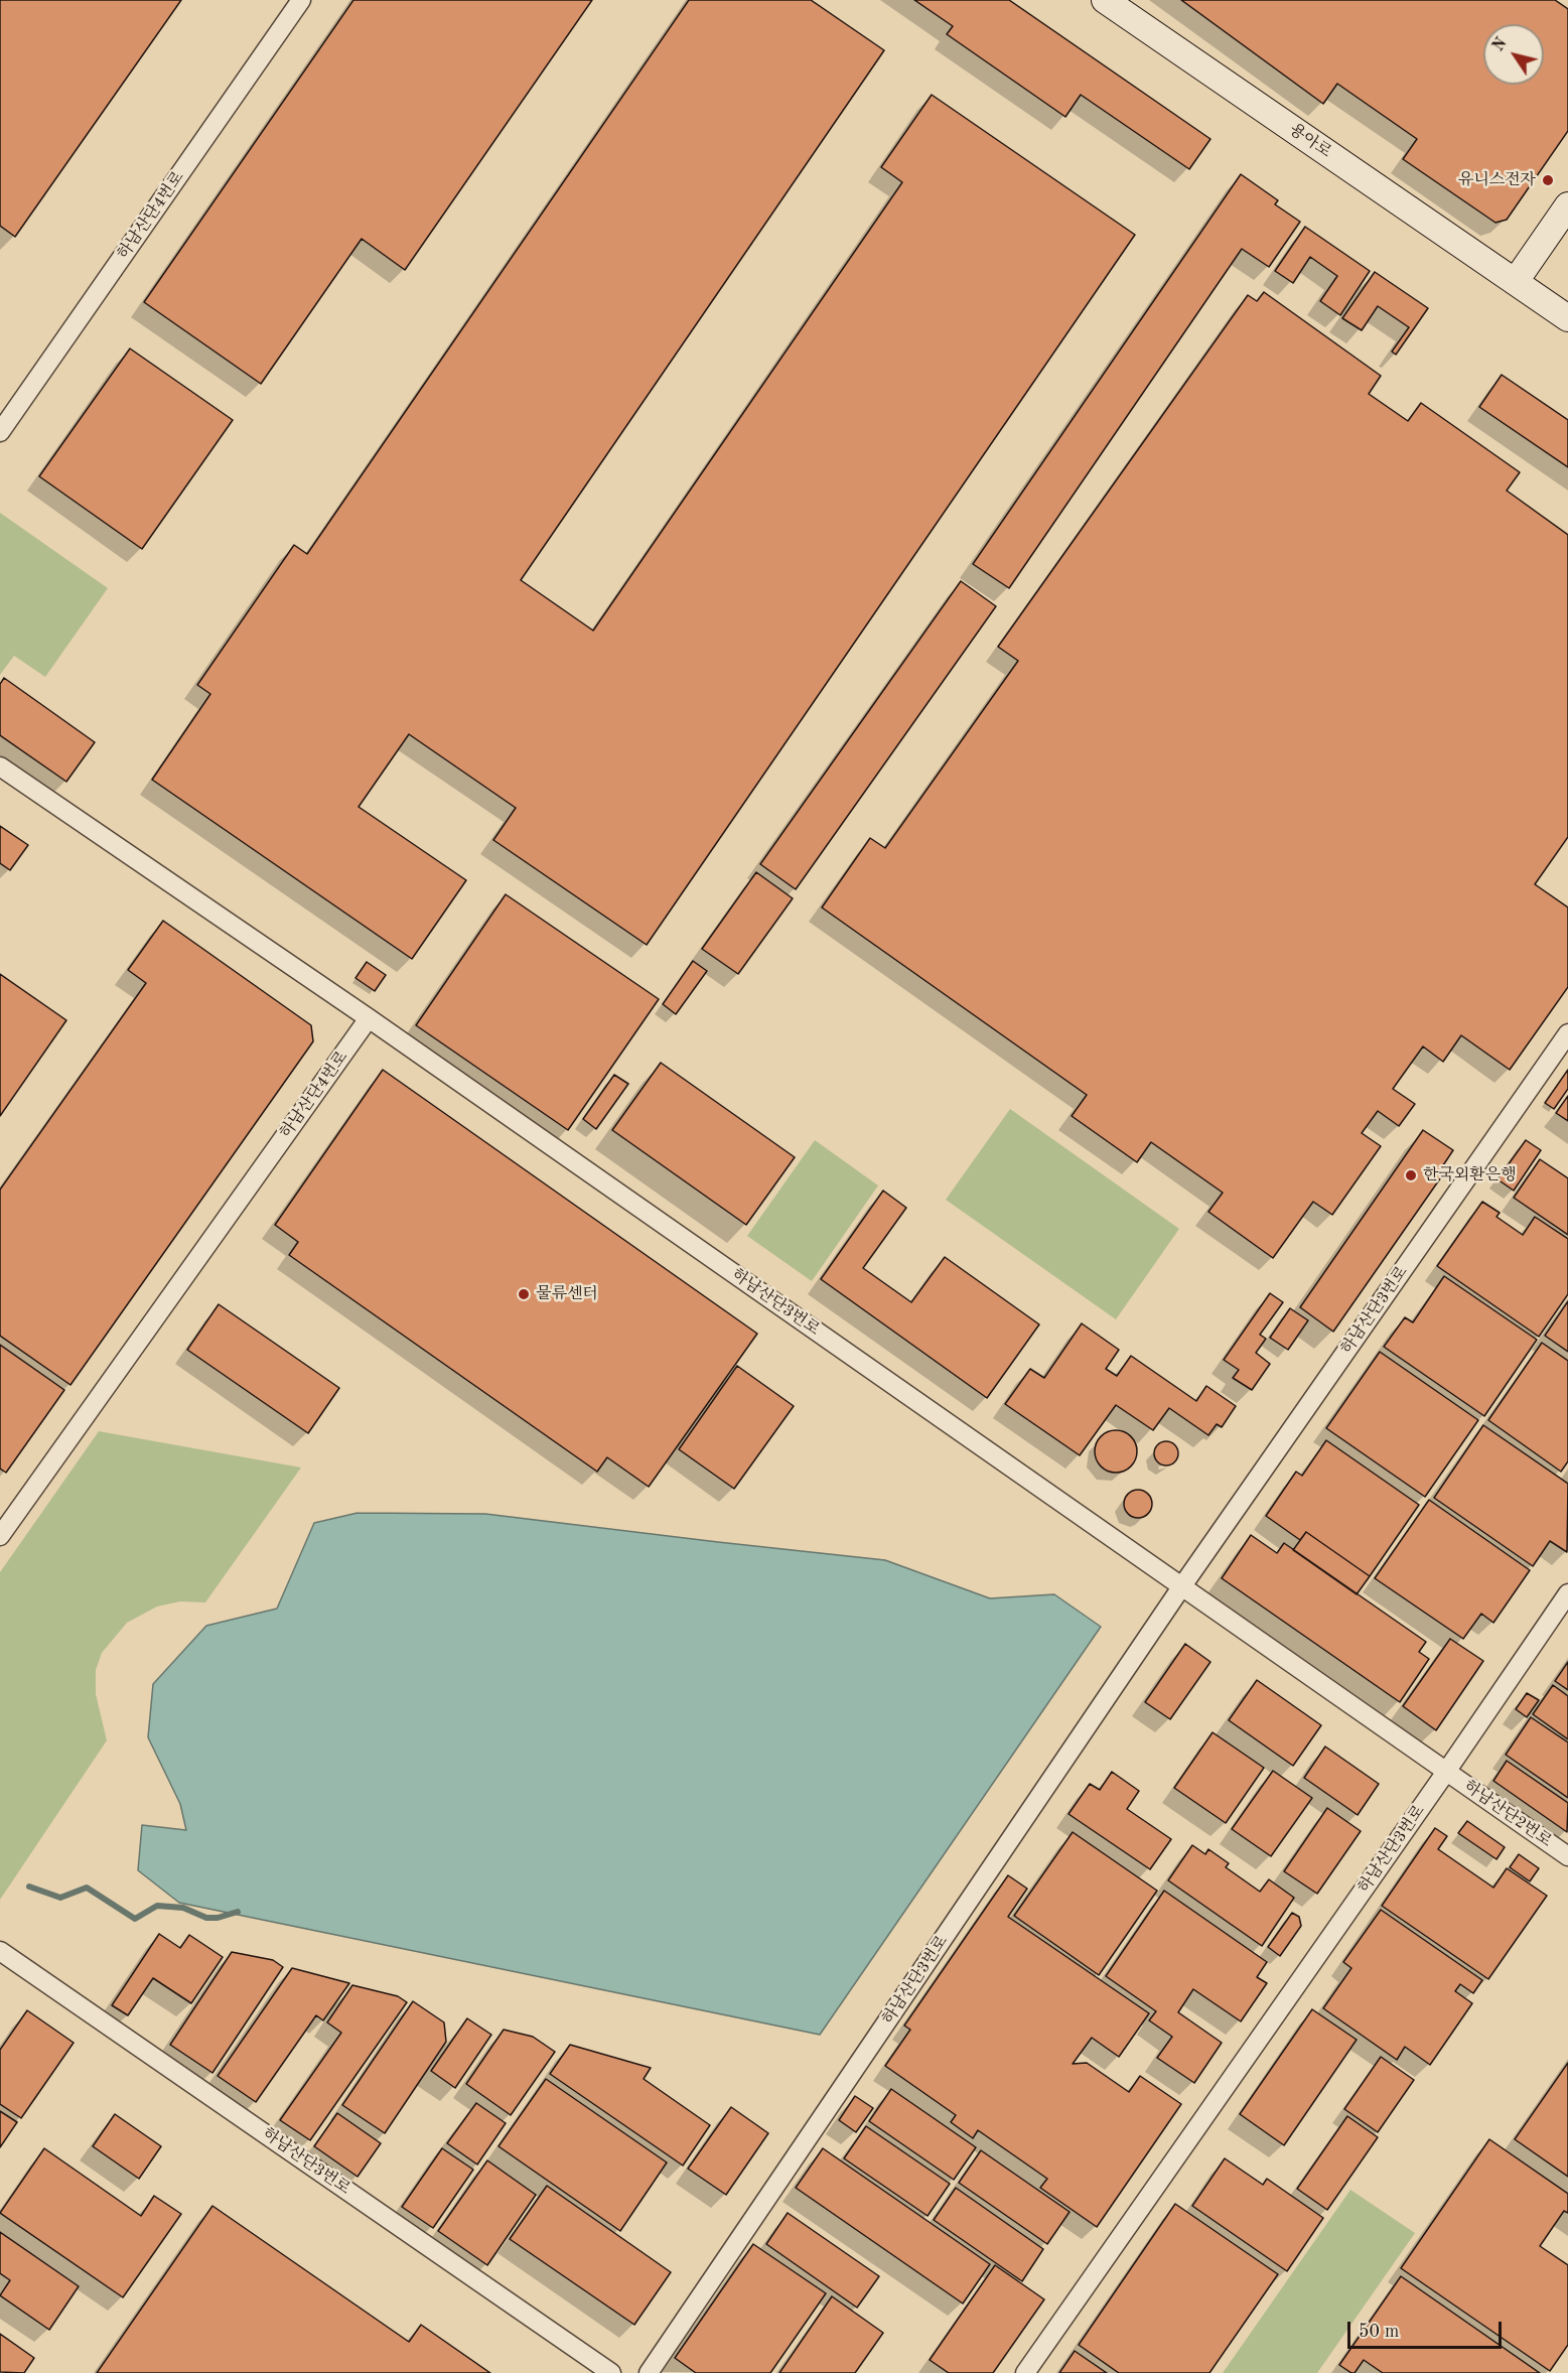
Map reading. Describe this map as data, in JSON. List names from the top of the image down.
{
  "streets": {
    "street": [
      "용아로",
      "하남산단4번로",
      "하남산단3번로",
      "하남산단2번로"
    ]
  },
  "crossings": [
    ["하남산단4번로", "하남산단3번로"],
    ["하남산단3번로", "하남산단2번로"]
  ],
  "places": ["유니스전자", "한국외환은행", "물류센터"],
  "scale_bar": "50 m",
  "north": "top left"
}
